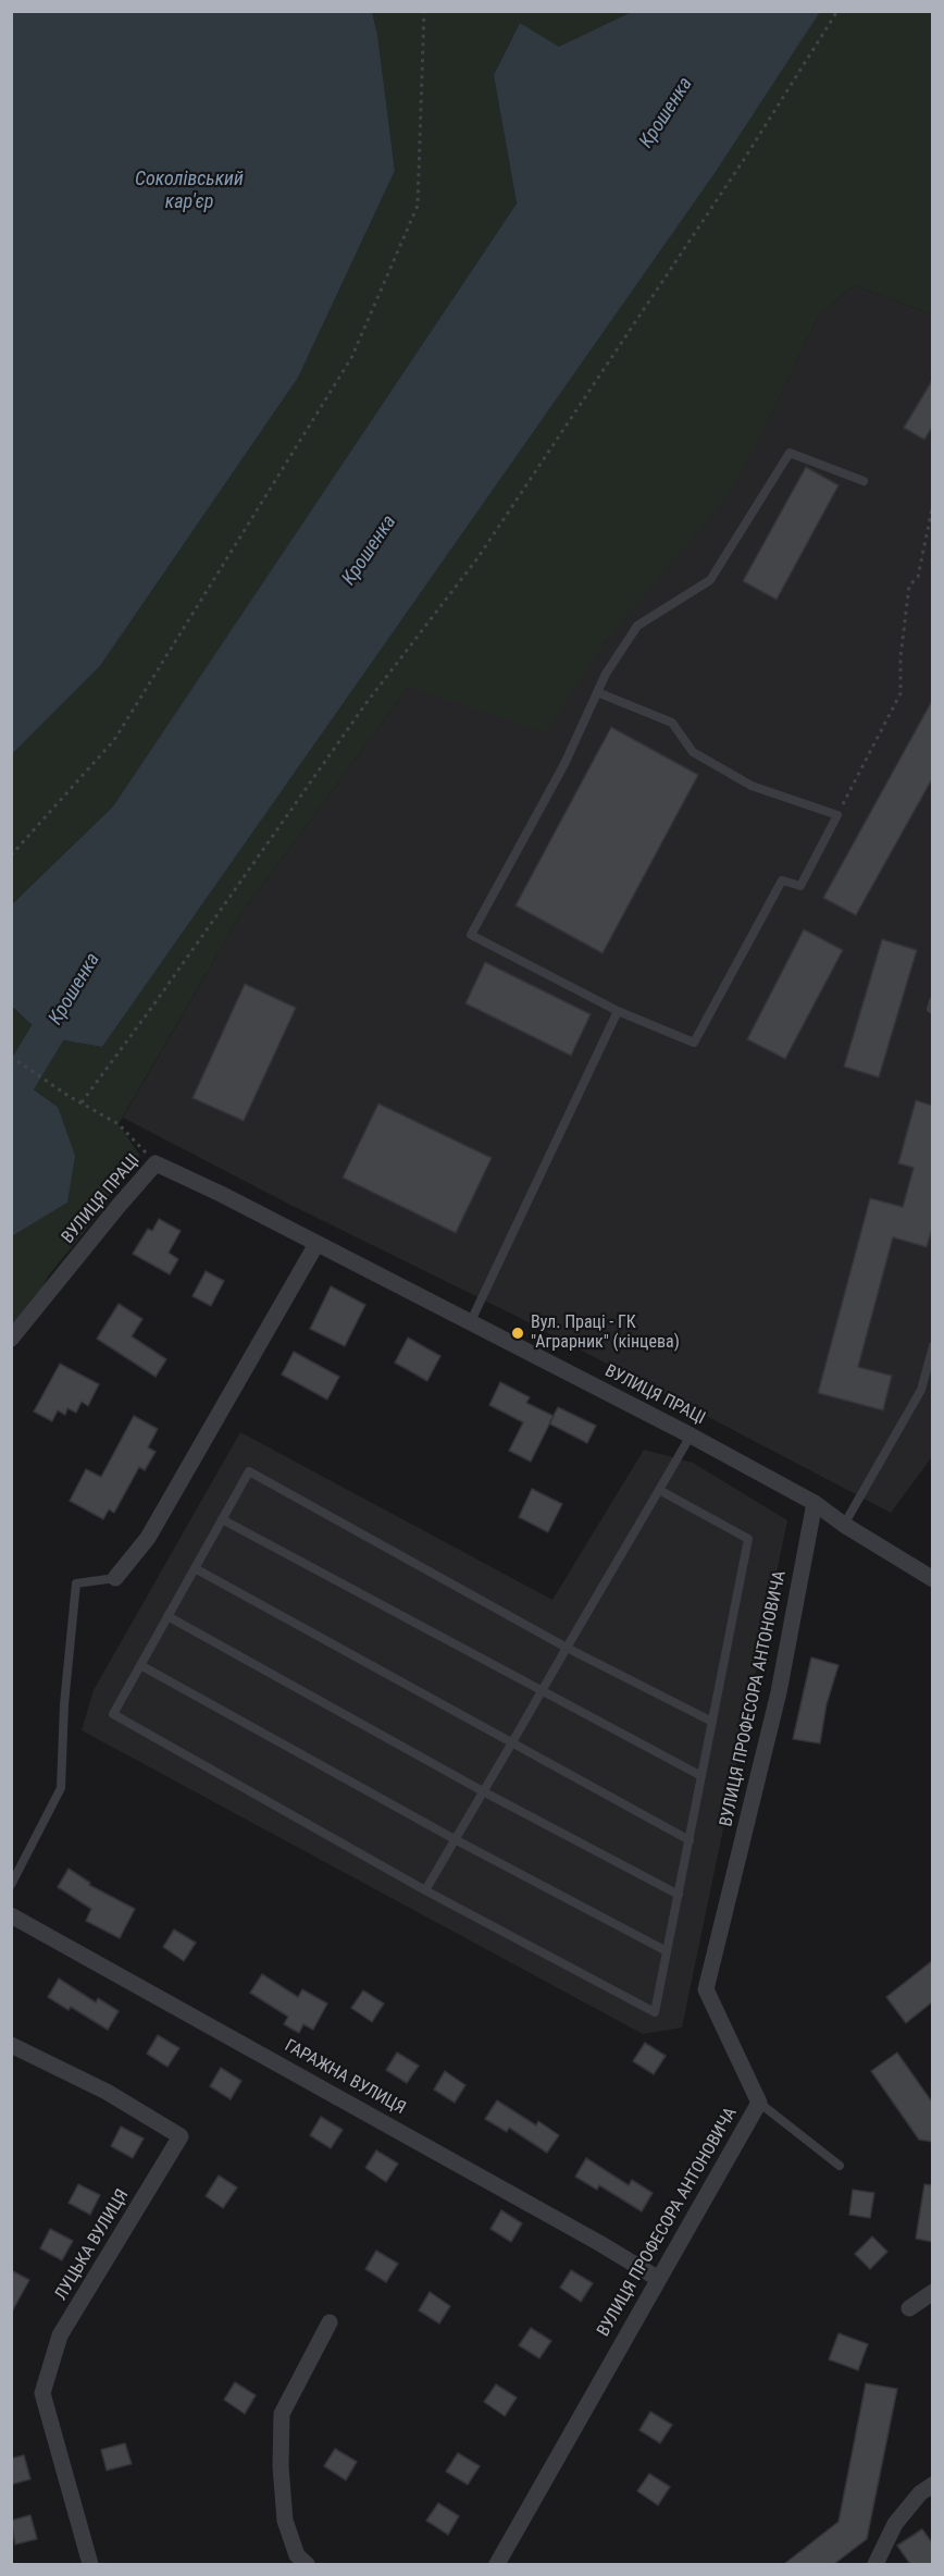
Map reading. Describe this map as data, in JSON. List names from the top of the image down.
{
  "streets": {
    "street": [
      "ВУЛИЦЯ ПРАЦІ",
      "ВУЛИЦЯ ПРОФЕСОРА АНТОНОВИЧА",
      "ГАРАЖНА ВУЛИЦЯ",
      "ЛУЦЬКА ВУЛИЦЯ"
    ]
  },
  "crossings": [
    ["ВУЛИЦЯ ПРАЦІ", "ВУЛИЦЯ ПРОФЕСОРА АНТОНОВИЧА"],
    ["ВУЛИЦЯ ПРОФЕСОРА АНТОНОВИЧА", "ГАРАЖНА ВУЛИЦЯ"]
  ],
  "water": ["Крошенка", "Соколівський кар'єр"],
  "places": ["Вул. Праці - ГК \"Аграрник\" (кінцева)"]
}
